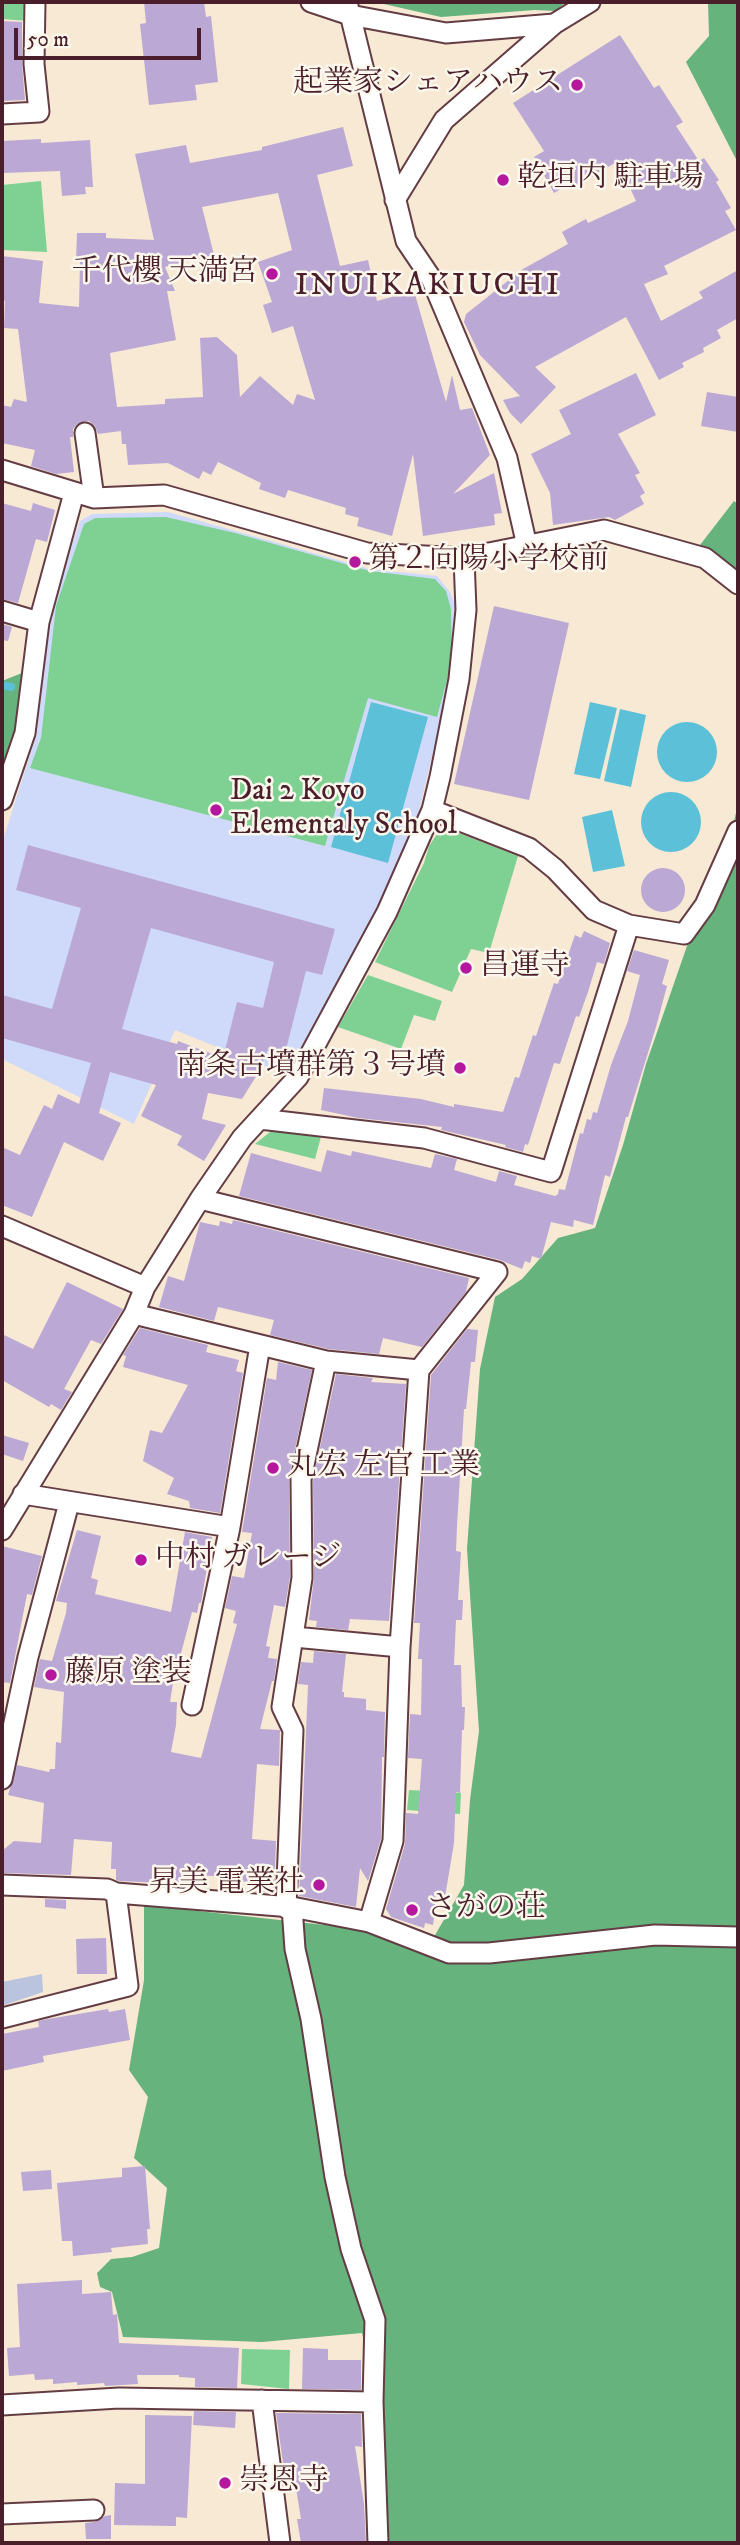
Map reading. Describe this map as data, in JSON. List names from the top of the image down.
{
  "districts": ["INUIKAKIUCHI"],
  "places": [
    "起業家シェアハウス",
    "乾垣内 駐車場",
    "千代櫻 天満宮",
    "第２向陽小学校前",
    "Dai 2 Koyo Elementaly School",
    "昌運寺",
    "南条古墳群第３号墳",
    "丸宏 左官 工業",
    "中村 ガレージ",
    "藤原 塗装",
    "昇美 電業社",
    "さがの荘",
    "崇恩寺"
  ],
  "scale_bar": "50 m"
}
